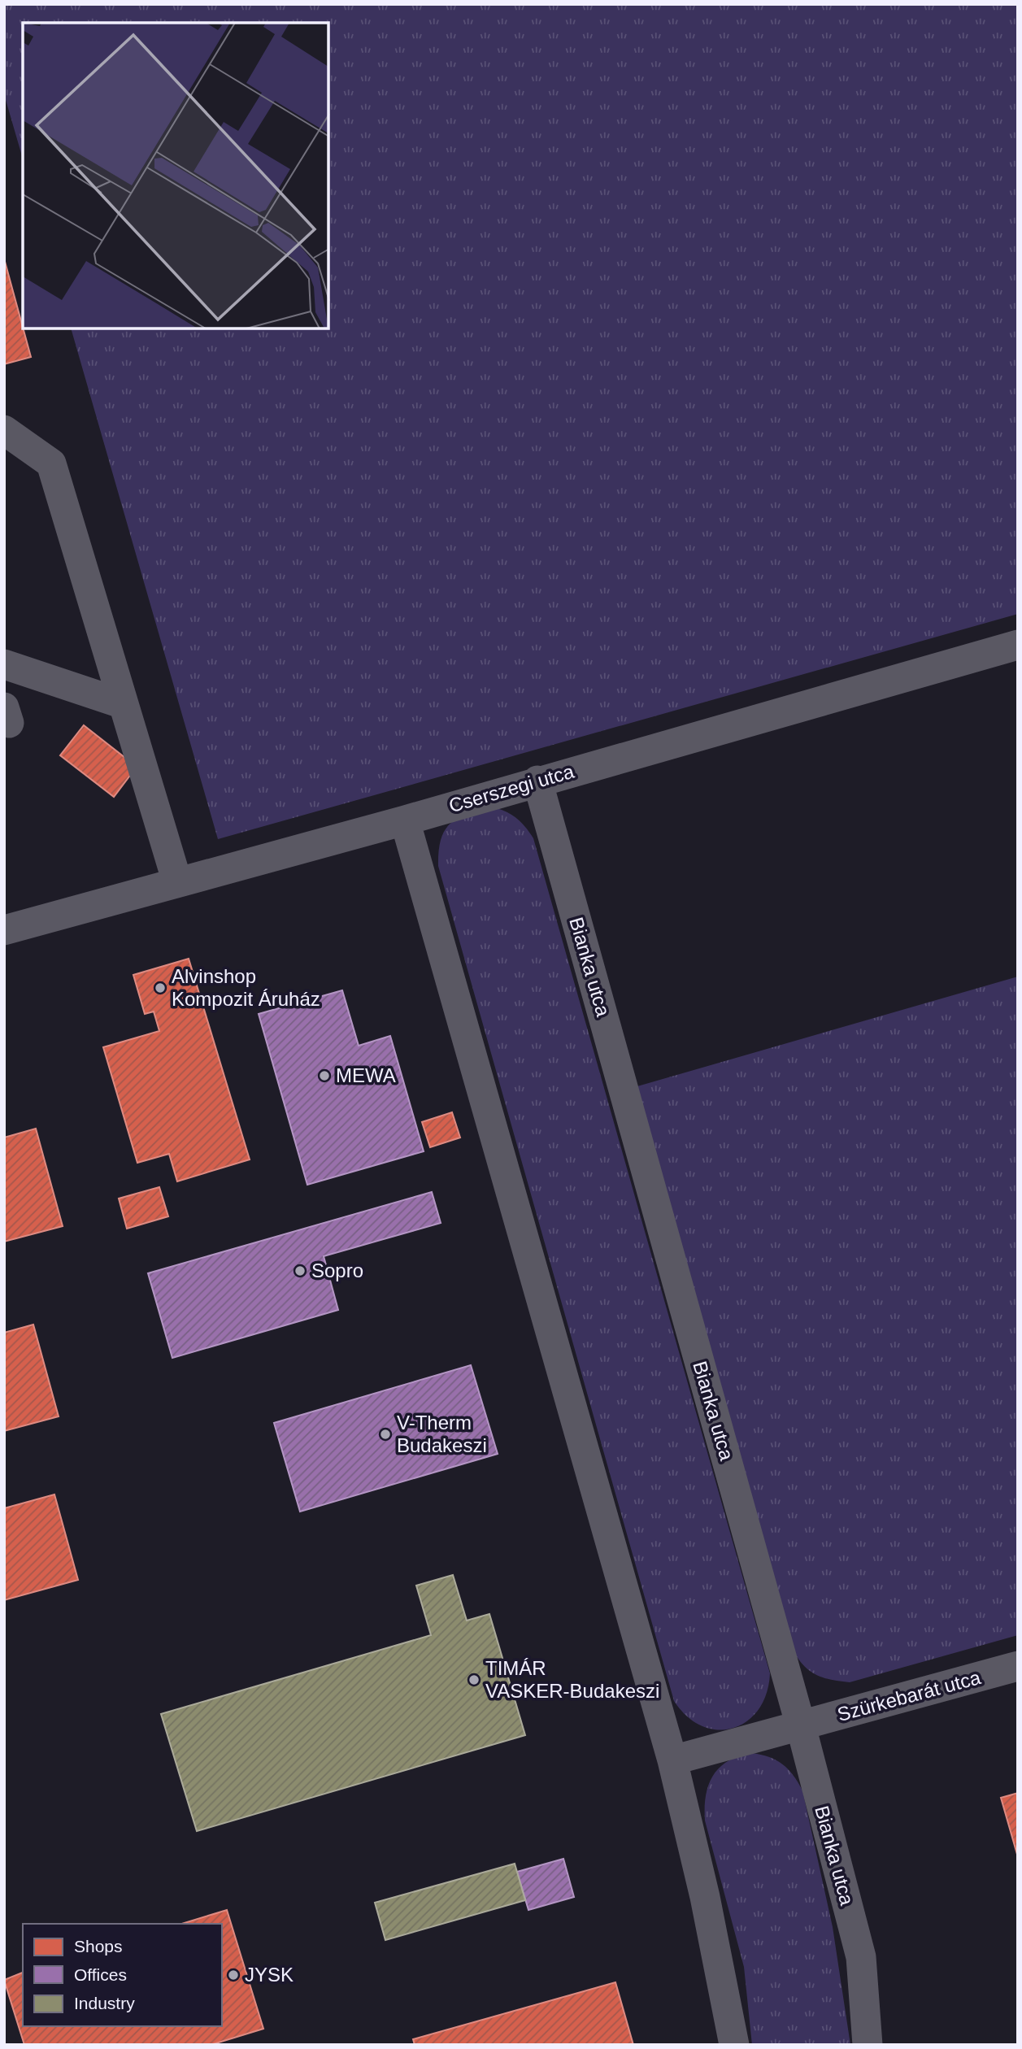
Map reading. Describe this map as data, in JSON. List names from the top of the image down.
{
  "streets": {
    "street": ["Cserszegi utca", "Bianka utca", "Szürkebarát utca"]
  },
  "crossings": [
    ["Cserszegi utca", "Bianka utca"],
    ["Bianka utca", "Szürkebarát utca"]
  ],
  "places": [
    "Alvinshop Kompozit Áruház",
    "MEWA",
    "Sopro",
    "V-Therm Budakeszi",
    "TIMÁR VASKER-Budakeszi",
    "JYSK"
  ],
  "legend": ["Shops", "Offices", "Industry"]
}
